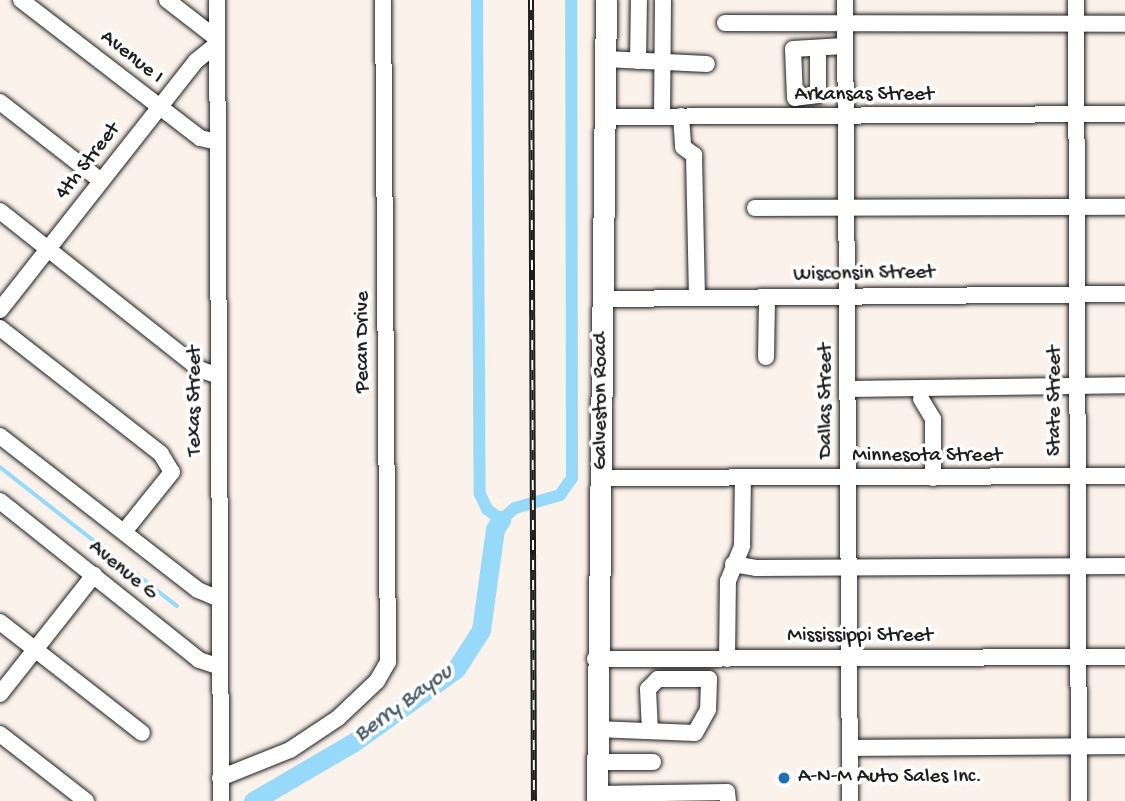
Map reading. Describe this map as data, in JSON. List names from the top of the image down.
{
  "streets": {
    "main road": ["Galveston Road"],
    "street": [
      "Avenue I",
      "Arkansas Street",
      "4th Street",
      "Wisconsin Street",
      "Pecan Drive",
      "Texas Street",
      "Dallas Street",
      "State Street",
      "Minnesota Street",
      "Avenue G",
      "Mississippi Street"
    ]
  },
  "crossings": [
    ["Avenue I", "4th Street"],
    ["Avenue I", "Texas Street"],
    ["Arkansas Street", "Galveston Road"],
    ["Arkansas Street", "Dallas Street"],
    ["Arkansas Street", "State Street"],
    ["4th Street", "Texas Street"],
    ["Wisconsin Street", "Galveston Road"],
    ["Wisconsin Street", "Dallas Street"],
    ["Wisconsin Street", "State Street"],
    ["Pecan Drive", "Texas Street"],
    ["Texas Street", "Avenue G"],
    ["Galveston Road", "Minnesota Street"],
    ["Galveston Road", "Mississippi Street"],
    ["Dallas Street", "Minnesota Street"],
    ["Dallas Street", "Mississippi Street"],
    ["State Street", "Minnesota Street"],
    ["State Street", "Mississippi Street"]
  ],
  "water": ["Berry Bayou"],
  "places": ["A-N-M Auto Sales Inc."]
}
